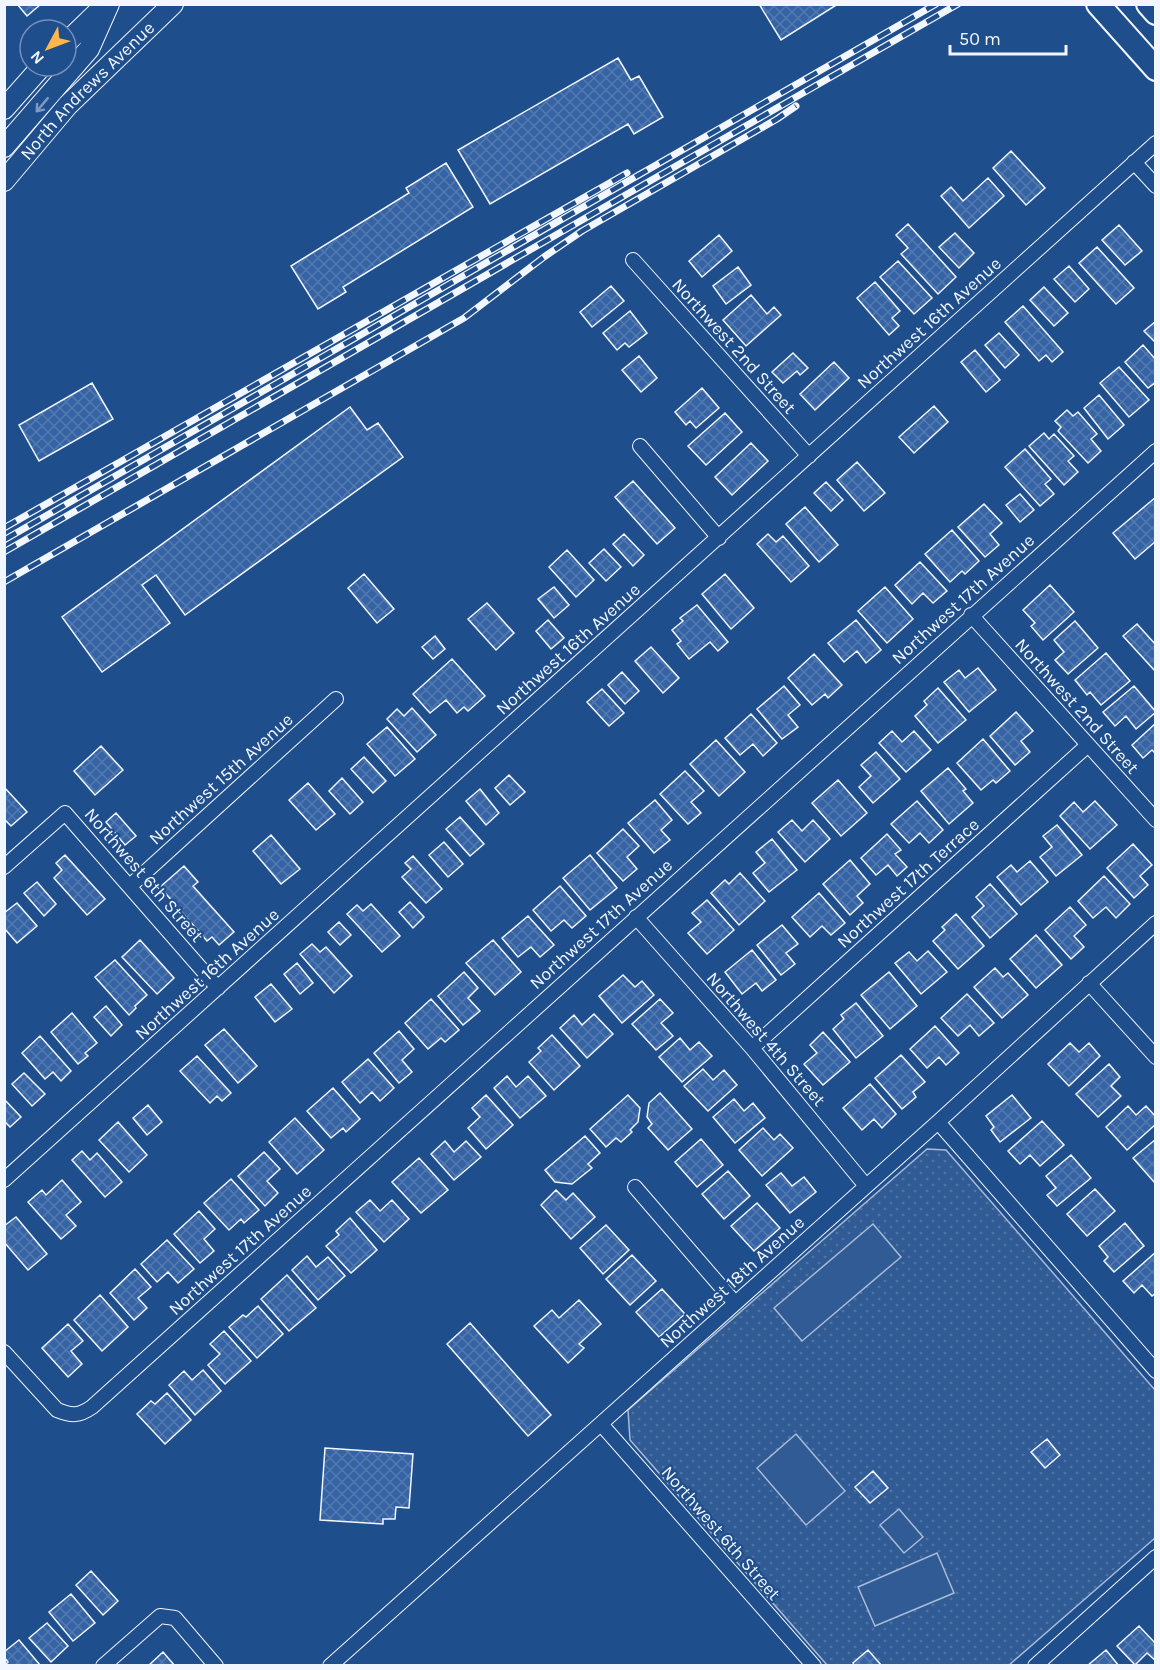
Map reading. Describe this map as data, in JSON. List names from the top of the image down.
{
  "streets": {
    "main road": ["North Andrews Avenue"],
    "street": [
      "Northwest 16th Avenue",
      "Northwest 2nd Street",
      "Northwest 17th Avenue",
      "Northwest 15th Avenue",
      "Northwest 6th Street",
      "Northwest 17th Terrace",
      "Northwest 4th Street",
      "Northwest 18th Avenue"
    ]
  },
  "crossings": [
    ["Northwest 16th Avenue", "Northwest 2nd Street"],
    ["Northwest 16th Avenue", "Northwest 6th Street"],
    ["Northwest 2nd Street", "Northwest 17th Avenue"],
    ["Northwest 2nd Street", "Northwest 17th Terrace"],
    ["Northwest 17th Avenue", "Northwest 4th Street"],
    ["Northwest 15th Avenue", "Northwest 6th Street"],
    ["Northwest 6th Street", "Northwest 18th Avenue"],
    ["Northwest 17th Terrace", "Northwest 4th Street"],
    ["Northwest 4th Street", "Northwest 18th Avenue"]
  ],
  "scale_bar": "50 m",
  "north": "bottom left"
}
